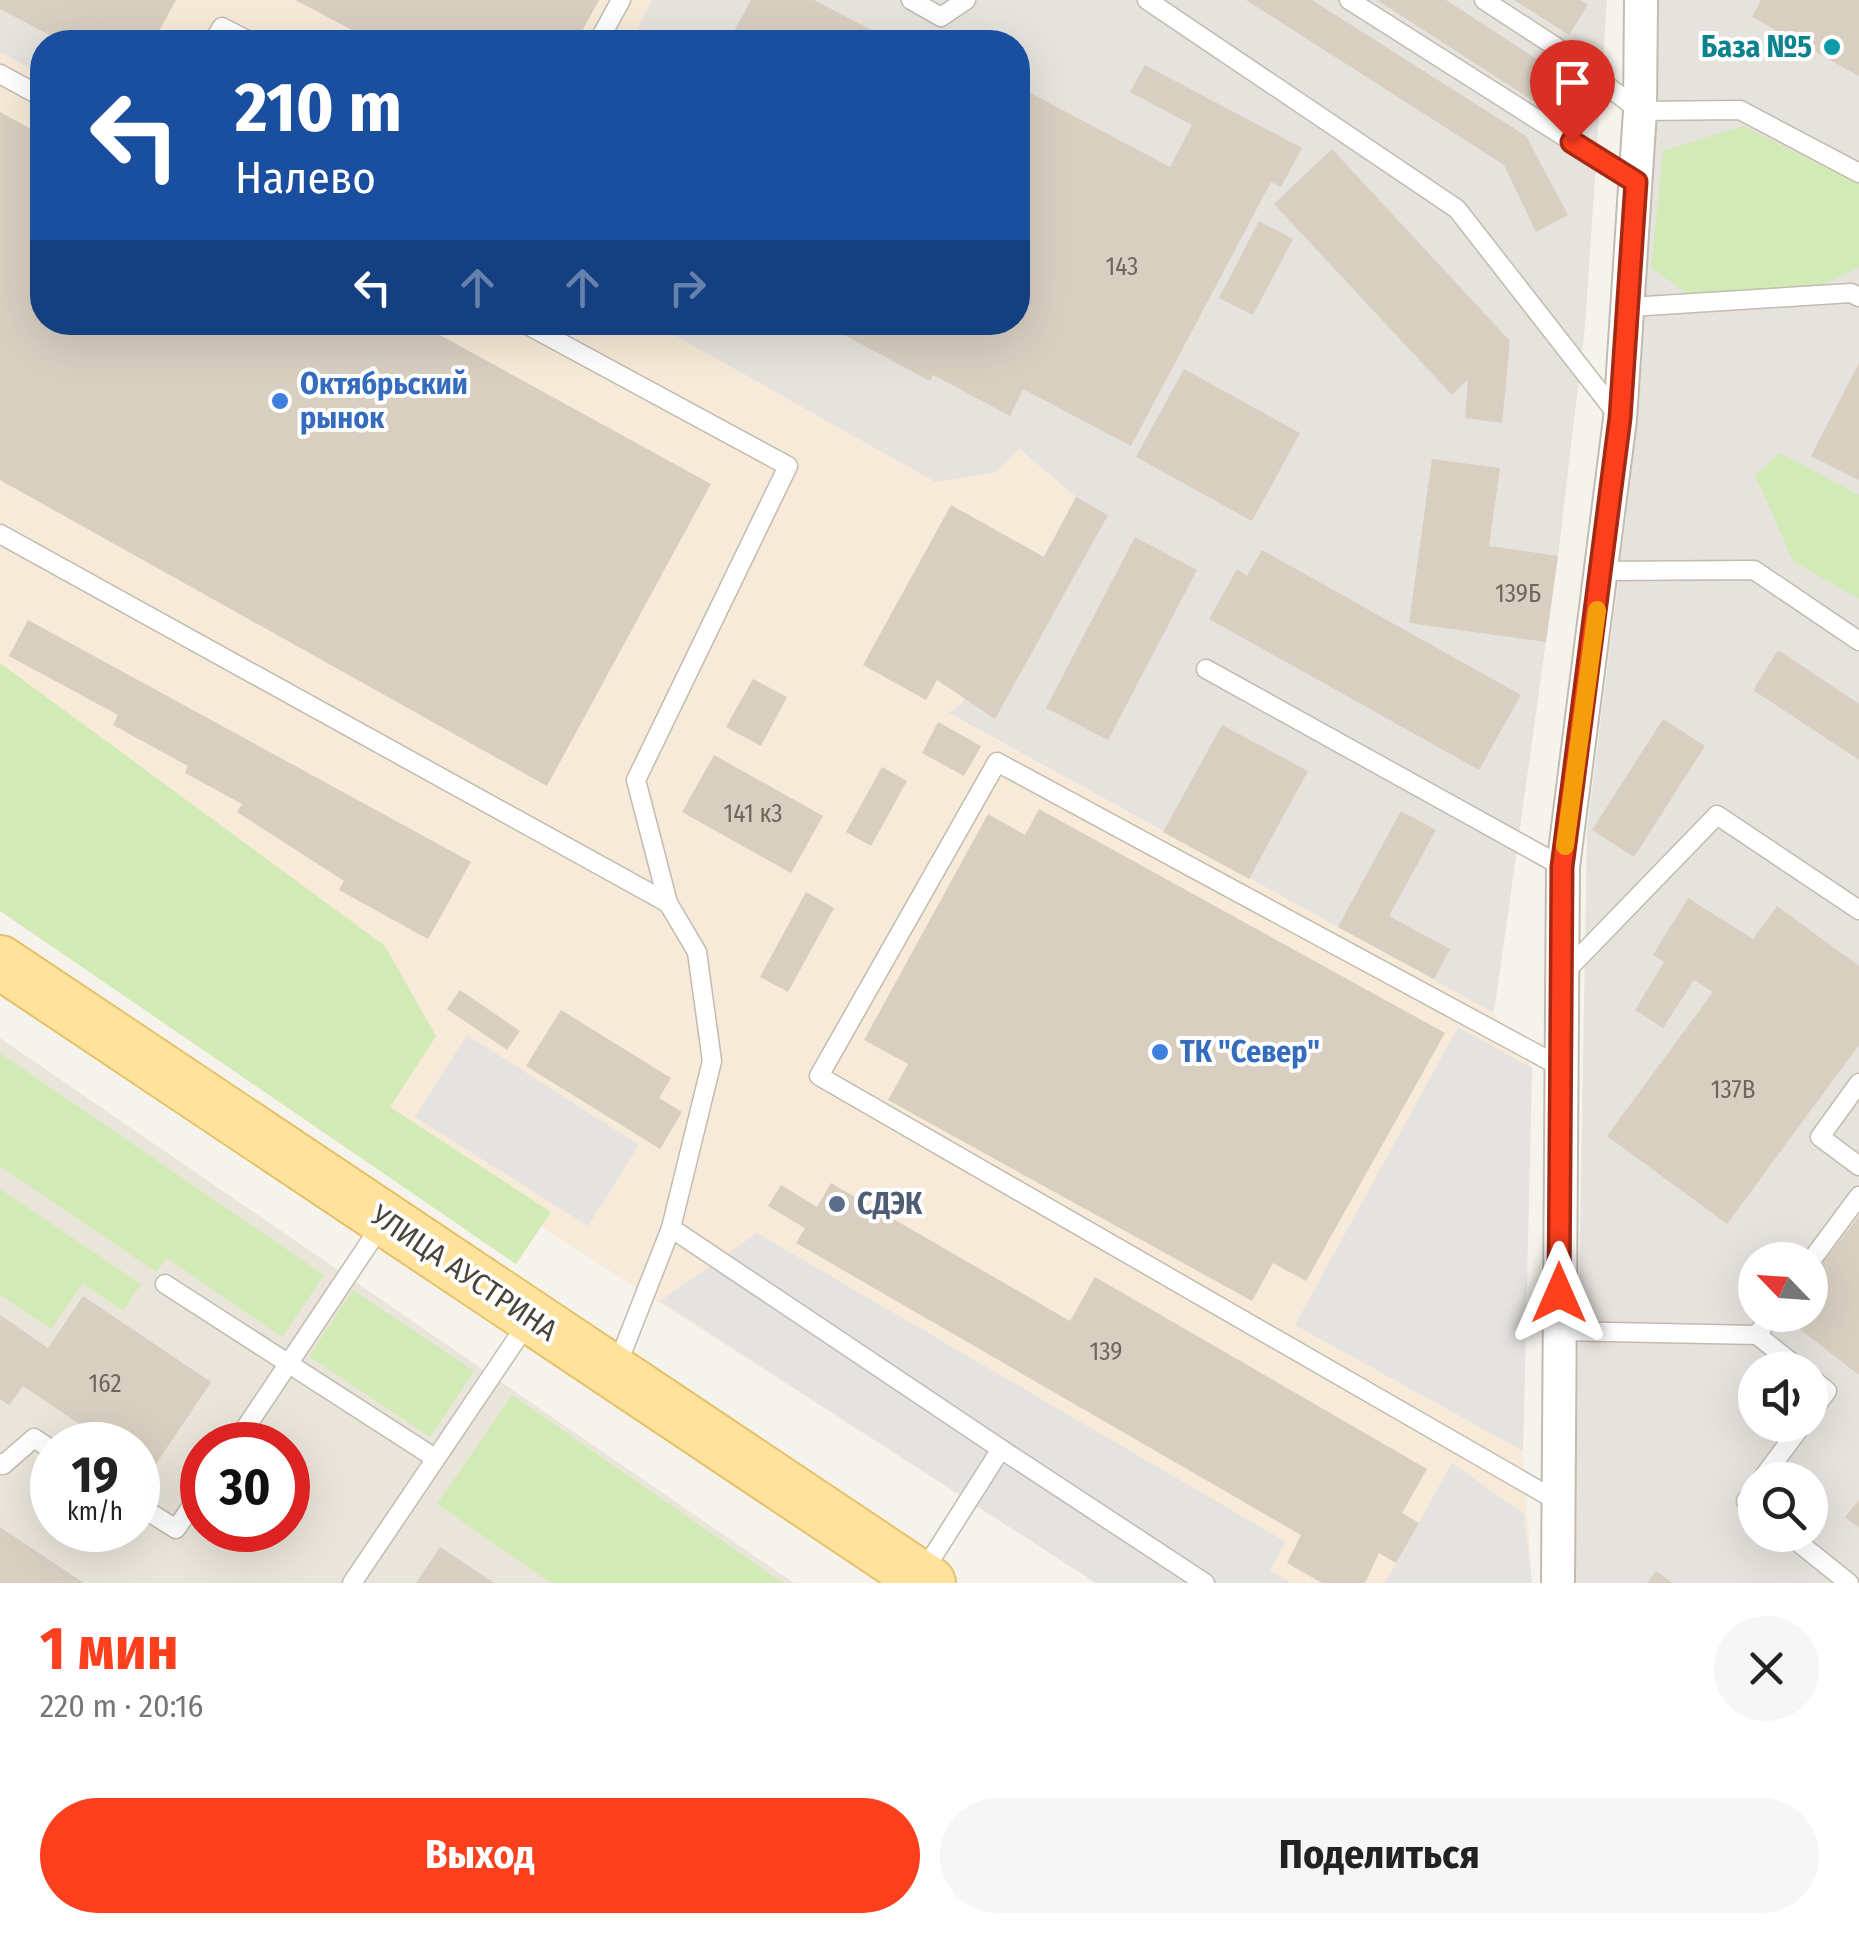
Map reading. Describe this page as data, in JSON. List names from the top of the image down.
{
  "streets": {
    "main road": ["УЛИЦА АУСТРИНА"]
  },
  "places": [
    "База №5",
    "Октябрьский рынок",
    "ТК \"Север\"",
    "СДЭК"
  ],
  "house_numbers": [
    "143",
    "139Б",
    "141 к3",
    "137В",
    "139",
    "162"
  ],
  "north": "top left",
  "page": {
    "turn": ["210 m", "Налево"],
    "speed": "19 km/h",
    "limit": "30",
    "heading": ["1 мин", "220 m · 20:16"],
    "buttons": ["Выход", "Поделиться"]
  }
}
